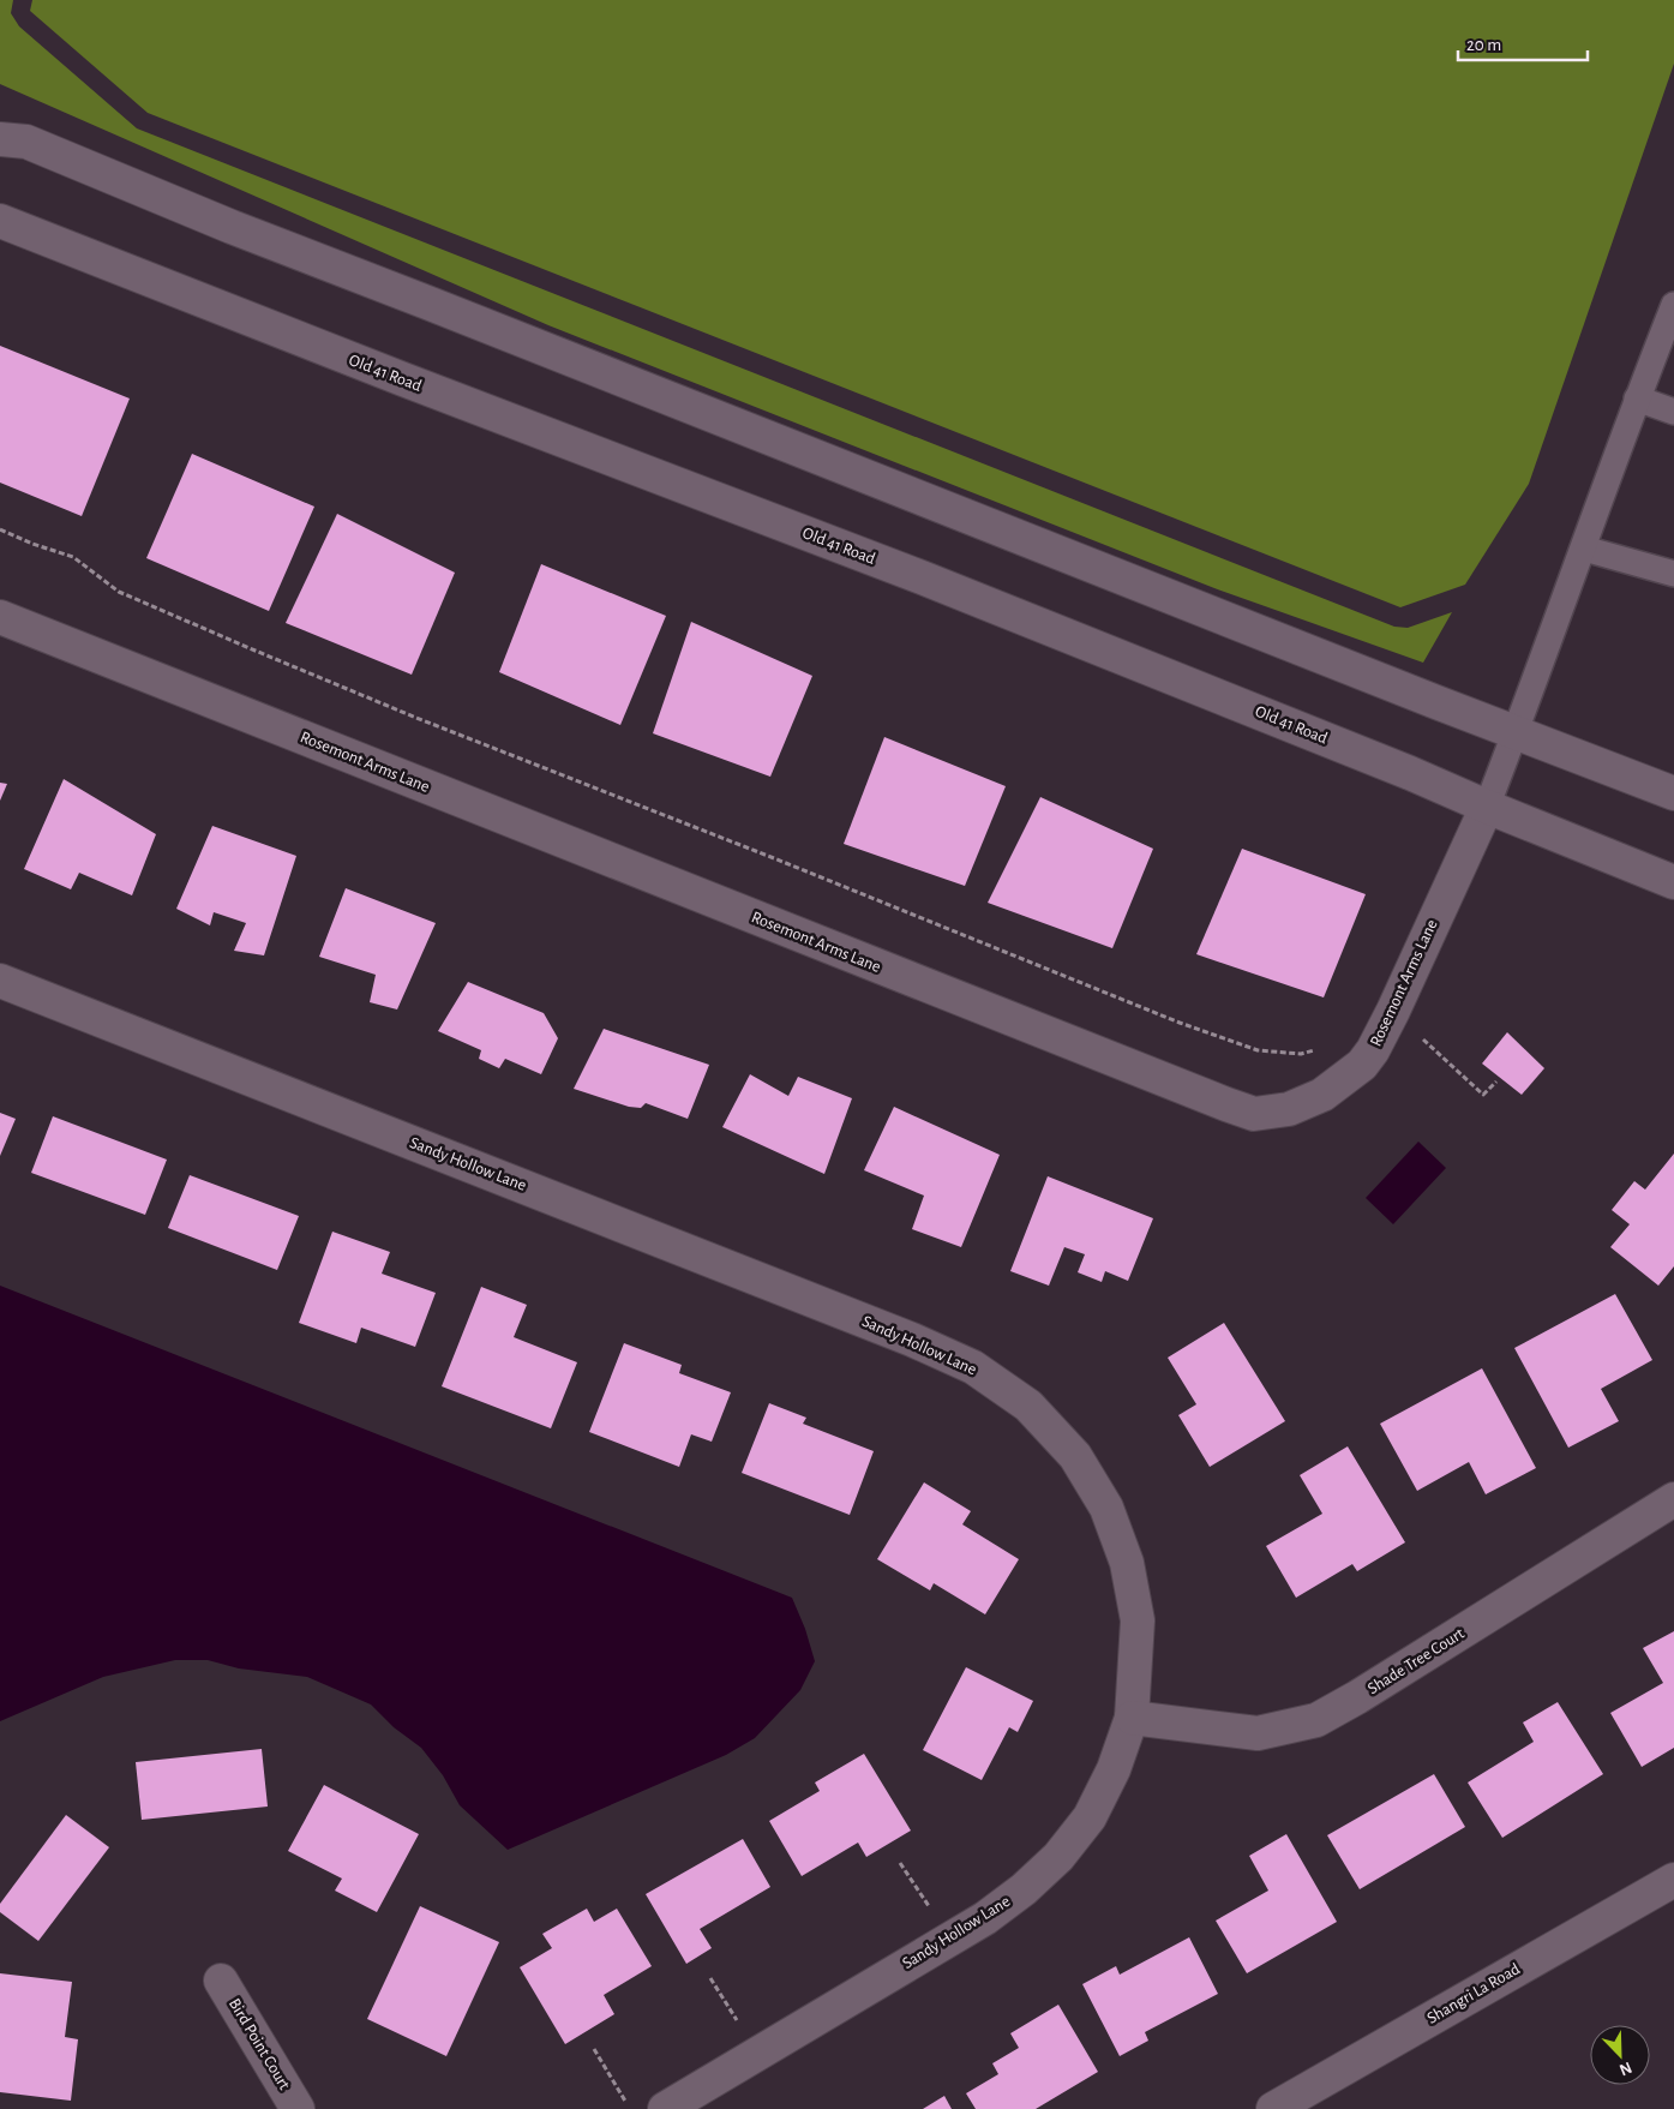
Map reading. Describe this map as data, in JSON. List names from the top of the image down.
{
  "streets": {
    "street": [
      "Old 41 Road",
      "Rosemont Arms Lane",
      "Sandy Hollow Lane",
      "Shade Tree Court",
      "Shangri La Road",
      "Bird Point Court"
    ]
  },
  "crossings": [
    ["Old 41 Road", "Rosemont Arms Lane"],
    ["Sandy Hollow Lane", "Shade Tree Court"]
  ],
  "scale_bar": "20 m",
  "north": "bottom right"
}
